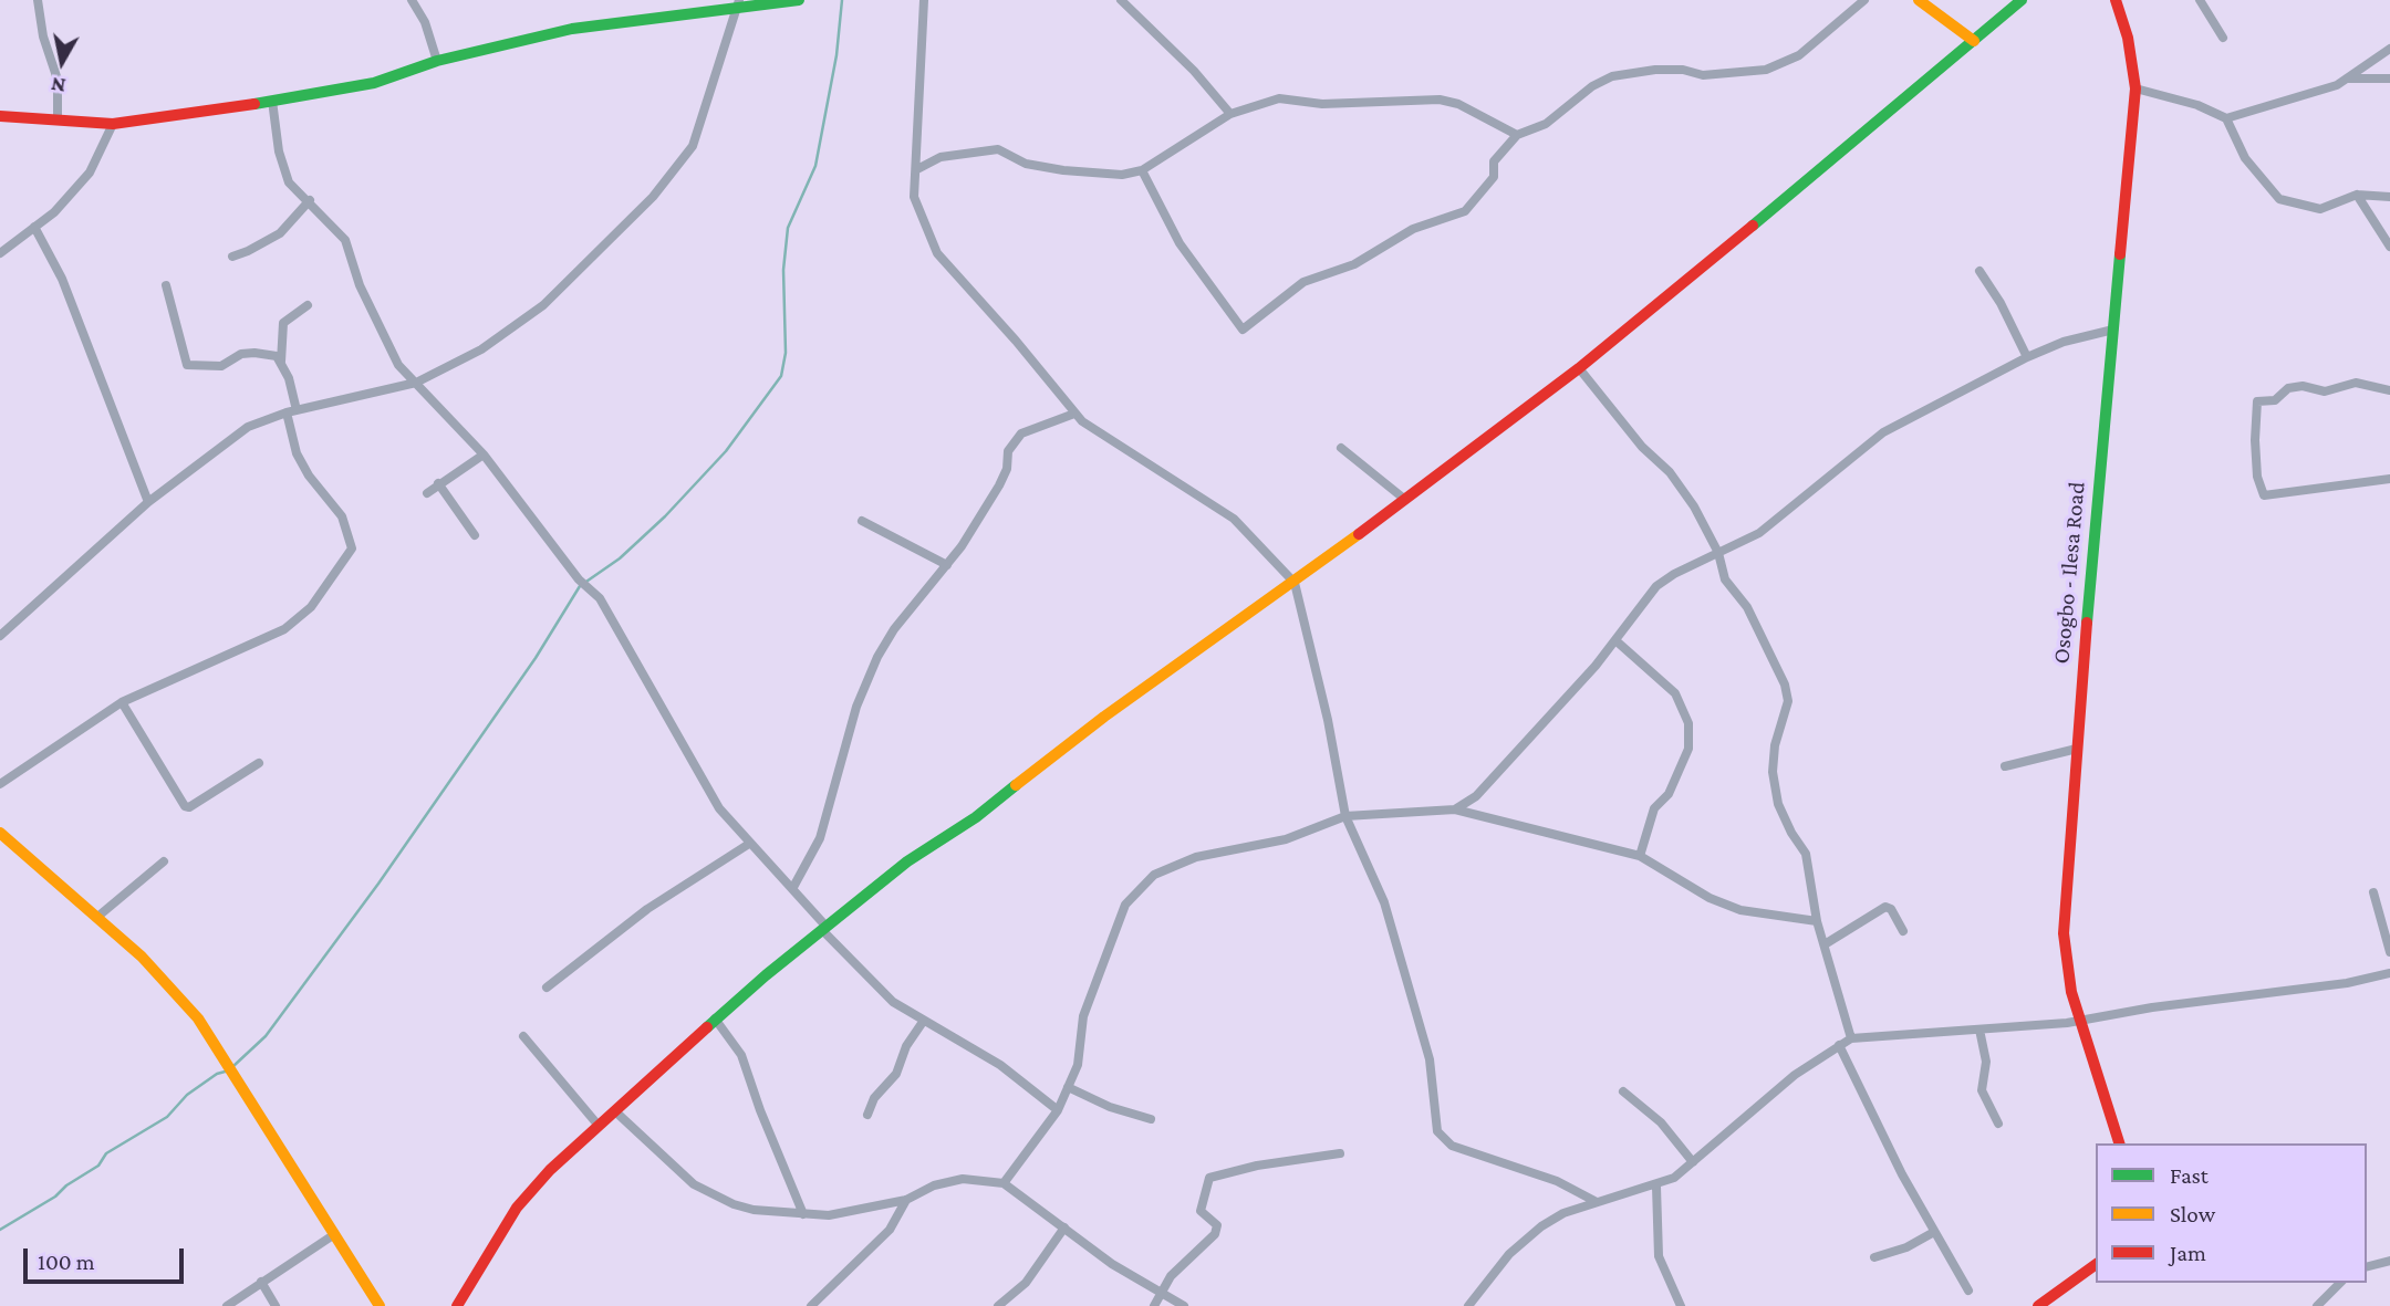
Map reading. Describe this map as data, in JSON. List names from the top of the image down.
{
  "streets": {
    "main road": ["Osogbo - Ilesa Road"]
  },
  "legend": ["Fast", "Slow", "Jam"],
  "scale_bar": "100 m",
  "north": "bottom"
}
